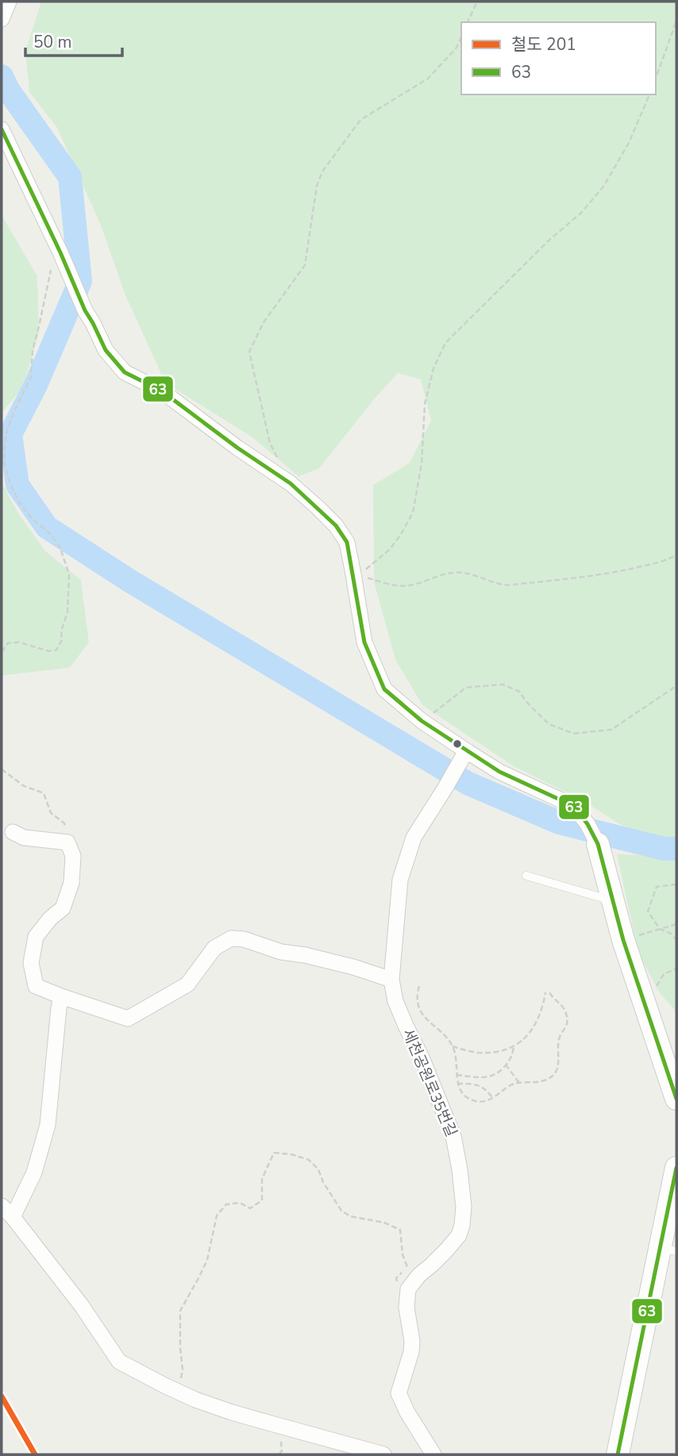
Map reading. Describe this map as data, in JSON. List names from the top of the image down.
{
  "streets": {
    "street": ["세천공원로35번길"]
  },
  "lines": ["transit line 63", "rail line 201"],
  "legend": ["철도 201", "63"],
  "scale_bar": "50 m"
}
